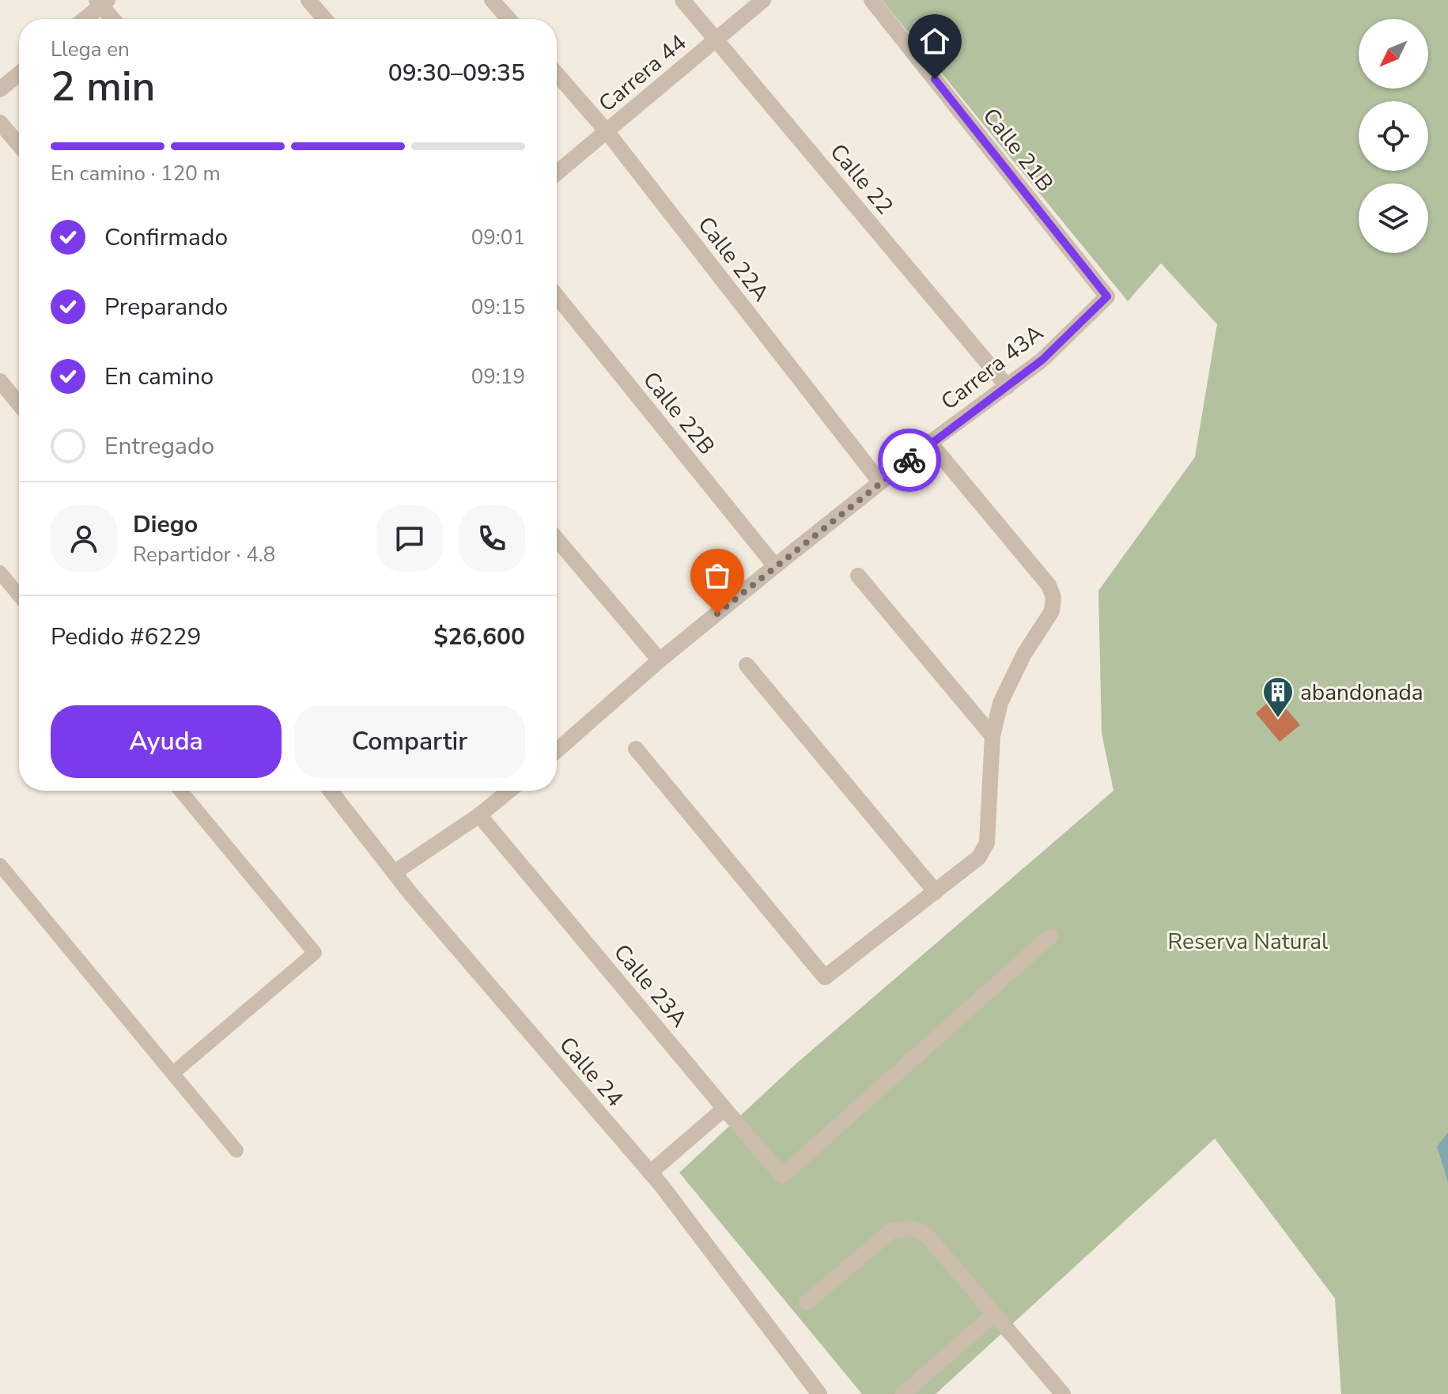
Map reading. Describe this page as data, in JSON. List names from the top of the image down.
{
  "streets": {
    "street": [
      "Carrera 44",
      "Calle 21B",
      "Calle 22",
      "Calle 22A",
      "Carrera 43A",
      "Calle 22B",
      "Calle 23A",
      "Calle 24"
    ]
  },
  "crossings": [
    ["Carrera 44", "Calle 22"],
    ["Carrera 44", "Calle 22A"],
    ["Calle 21B", "Carrera 43A"],
    ["Calle 22", "Carrera 43A"],
    ["Calle 22A", "Carrera 43A"],
    ["Carrera 43A", "Calle 22B"]
  ],
  "parks": ["Reserva Natural"],
  "places": {
    "building": ["abandonada"]
  },
  "north": "bottom left",
  "page": {
    "heading": ["2 min", "Llega en", "09:30–09:35"],
    "panel": [
      "Diego",
      "Repartidor · 4.8",
      "Pedido #6229",
      "$26,600"
    ],
    "bar": "En camino · 120 m",
    "list": [
      ["Confirmado", "09:01"],
      ["Preparando", "09:15"],
      ["En camino", "09:19"],
      "Entregado"
    ],
    "buttons": ["Ayuda", "Compartir"]
  }
}
